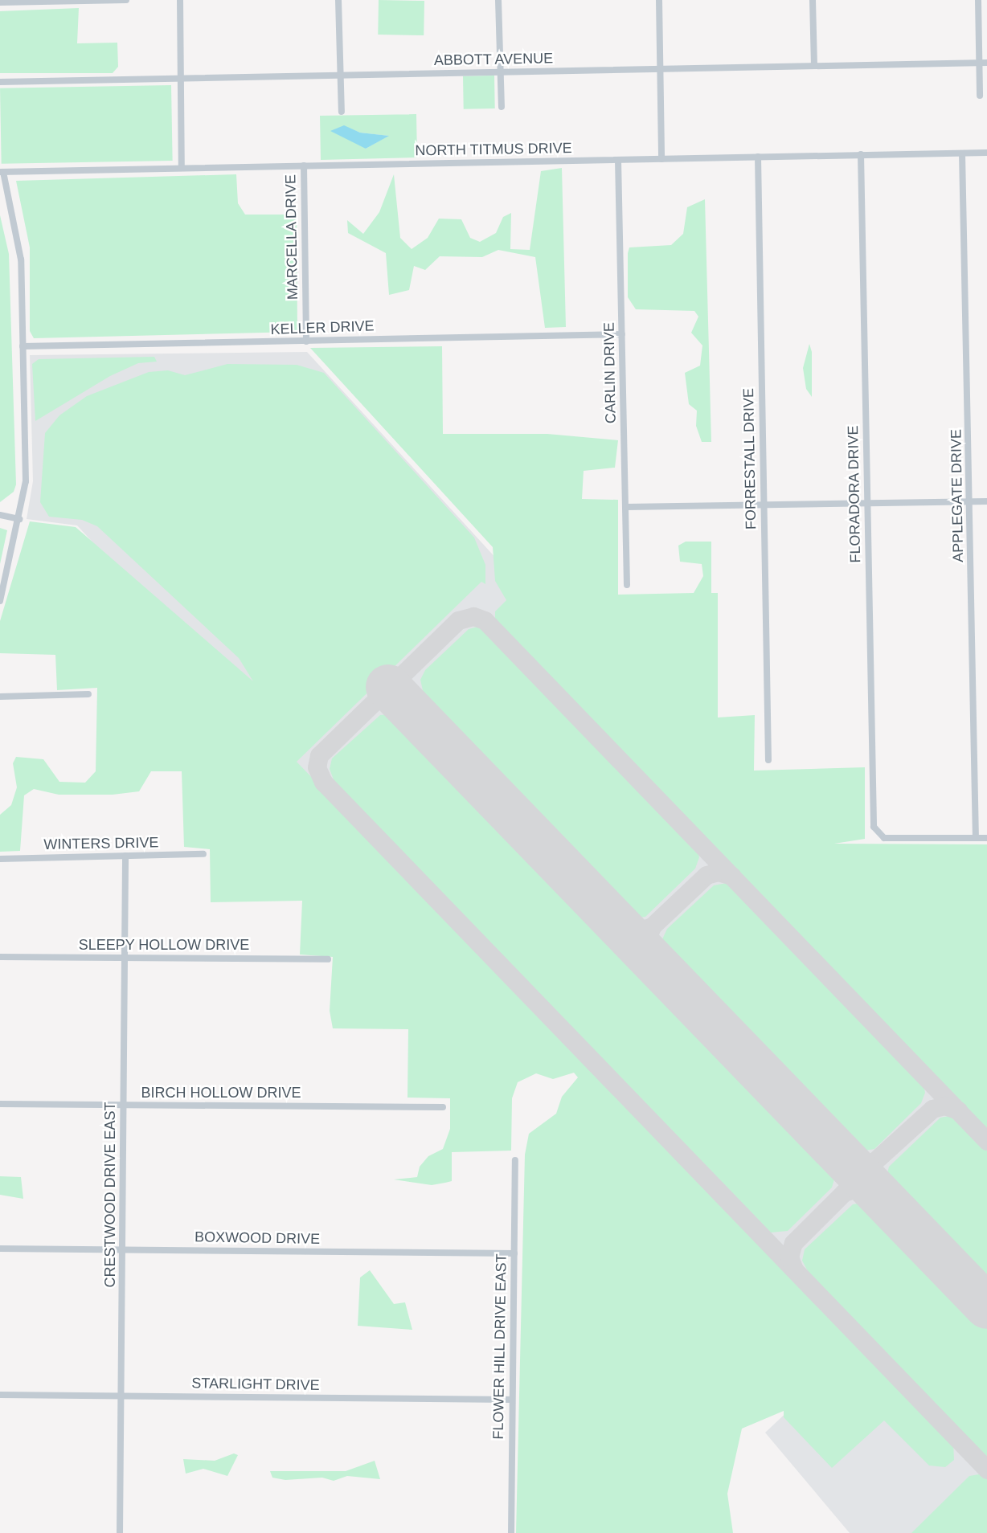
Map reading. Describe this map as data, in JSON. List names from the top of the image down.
{
  "streets": {
    "street": [
      "ABBOTT AVENUE",
      "NORTH TITMUS DRIVE",
      "MARCELLA DRIVE",
      "KELLER DRIVE",
      "CARLIN DRIVE",
      "FORRESTALL DRIVE",
      "FLORADORA DRIVE",
      "APPLEGATE DRIVE",
      "WINTERS DRIVE",
      "SLEEPY HOLLOW DRIVE",
      "BIRCH HOLLOW DRIVE",
      "CRESTWOOD DRIVE EAST",
      "BOXWOOD DRIVE",
      "FLOWER HILL DRIVE EAST",
      "STARLIGHT DRIVE"
    ]
  },
  "crossings": [
    ["NORTH TITMUS DRIVE", "MARCELLA DRIVE"],
    ["NORTH TITMUS DRIVE", "CARLIN DRIVE"],
    ["NORTH TITMUS DRIVE", "FORRESTALL DRIVE"],
    ["NORTH TITMUS DRIVE", "FLORADORA DRIVE"],
    ["NORTH TITMUS DRIVE", "APPLEGATE DRIVE"],
    ["MARCELLA DRIVE", "KELLER DRIVE"],
    ["KELLER DRIVE", "CARLIN DRIVE"],
    ["FLORADORA DRIVE", "APPLEGATE DRIVE"],
    ["WINTERS DRIVE", "CRESTWOOD DRIVE EAST"],
    ["SLEEPY HOLLOW DRIVE", "CRESTWOOD DRIVE EAST"],
    ["BIRCH HOLLOW DRIVE", "CRESTWOOD DRIVE EAST"],
    ["CRESTWOOD DRIVE EAST", "BOXWOOD DRIVE"],
    ["CRESTWOOD DRIVE EAST", "STARLIGHT DRIVE"],
    ["BOXWOOD DRIVE", "FLOWER HILL DRIVE EAST"],
    ["FLOWER HILL DRIVE EAST", "STARLIGHT DRIVE"]
  ]
}
